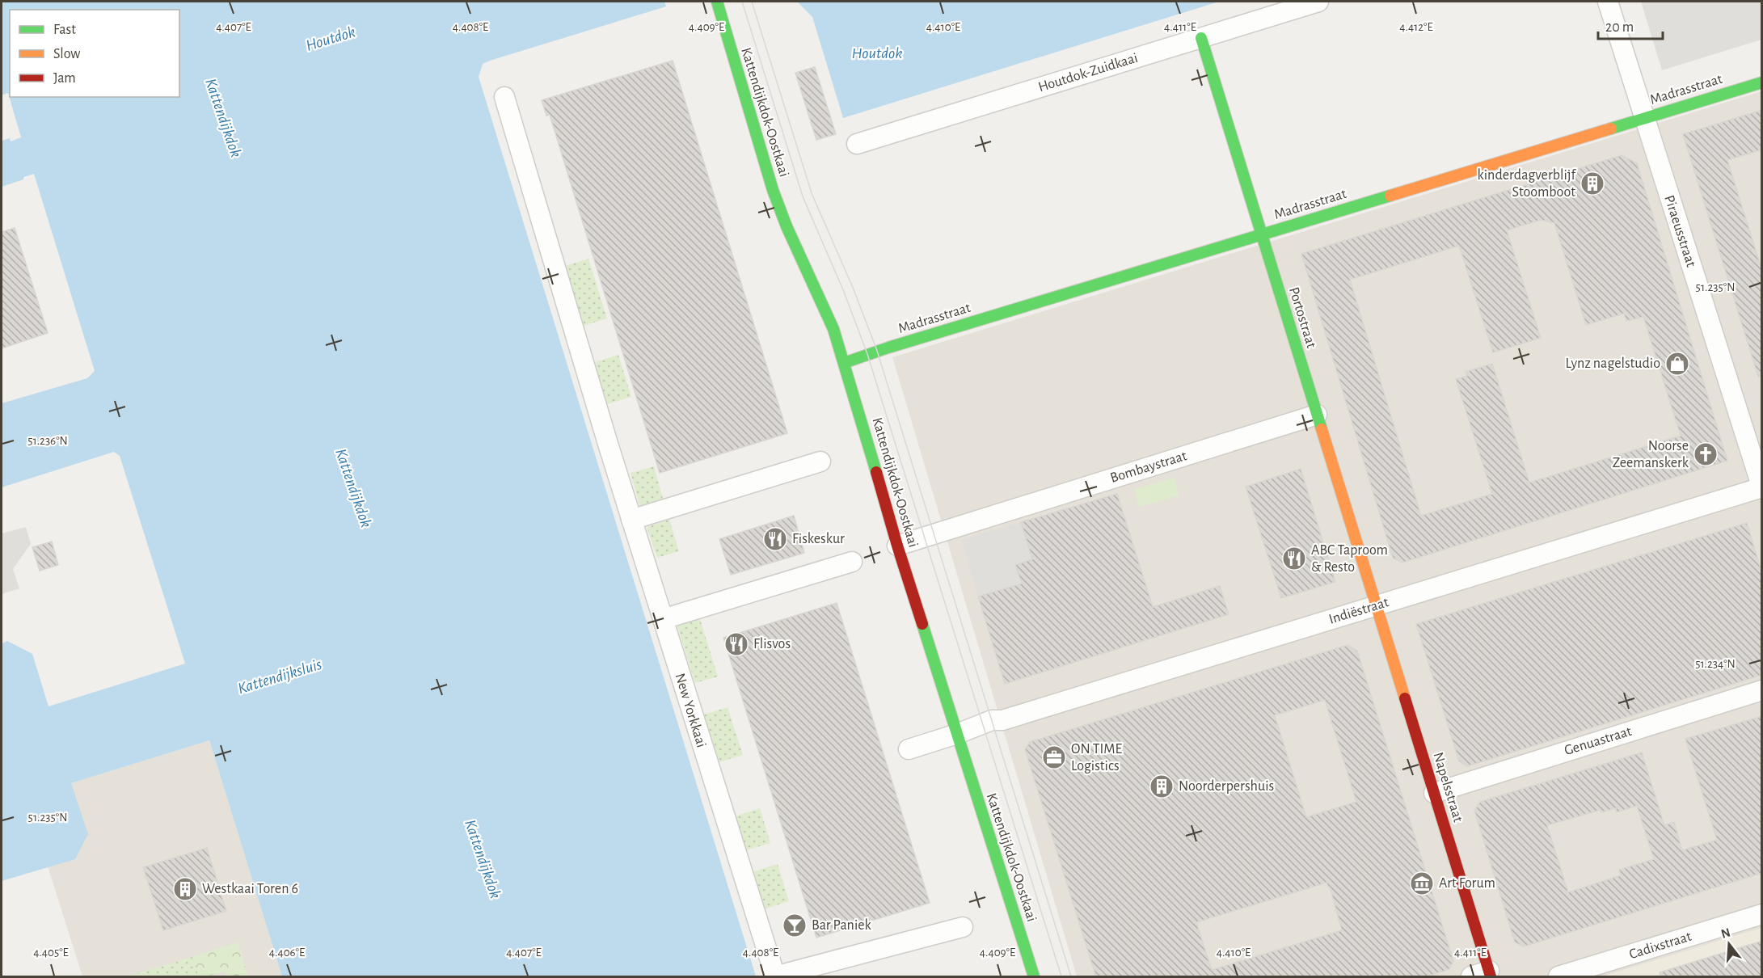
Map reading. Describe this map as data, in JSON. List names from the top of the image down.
{
  "streets": {
    "street": [
      "Houtdok-Zuidkaai",
      "Madrasstraat",
      "Kattendijkdok-Oostkaai",
      "Piraeusstraat",
      "Portostraat",
      "Bombaystraat",
      "Indiëstraat",
      "New Yorkkaai",
      "Genuastraat",
      "Napelsstraat",
      "Cadixstraat"
    ]
  },
  "crossings": [
    ["Houtdok-Zuidkaai", "Portostraat"],
    ["Madrasstraat", "Kattendijkdok-Oostkaai"],
    ["Madrasstraat", "Piraeusstraat"],
    ["Madrasstraat", "Portostraat"],
    ["Kattendijkdok-Oostkaai", "Bombaystraat"],
    ["Kattendijkdok-Oostkaai", "Indiëstraat"],
    ["Piraeusstraat", "Indiëstraat"],
    ["Portostraat", "Bombaystraat"],
    ["Portostraat", "Indiëstraat"],
    ["Portostraat", "Napelsstraat"],
    ["Indiëstraat", "Napelsstraat"],
    ["Genuastraat", "Napelsstraat"]
  ],
  "water": ["Houtdok", "Kattendijkdok", "Kattendijksluis"],
  "places": {
    "building": ["kinderdagverblijf Stoomboot", "Noorderpershuis", "Westkaai Toren 6"],
    "shop": ["Lynz nagelstudio"],
    "church": ["Noorse Zeemanskerk"],
    "restaurant": ["Fiskeskur", "ABC Taproom & Resto", "Flisvos"],
    "office": ["ON TIME Logistics"],
    "museum": ["Art Forum"],
    "bar": ["Bar Paniek"]
  },
  "legend": ["Fast", "Slow", "Jam"],
  "scale_bar": "20 m",
  "north": "top",
  "coordinates": [
    "4.407°E",
    "4.408°E",
    "4.409°E",
    "4.410°E",
    "4.411°E",
    "4.412°E",
    "51.235°N",
    "51.236°N",
    "51.234°N",
    "4.405°E",
    "4.406°E"
  ]
}
